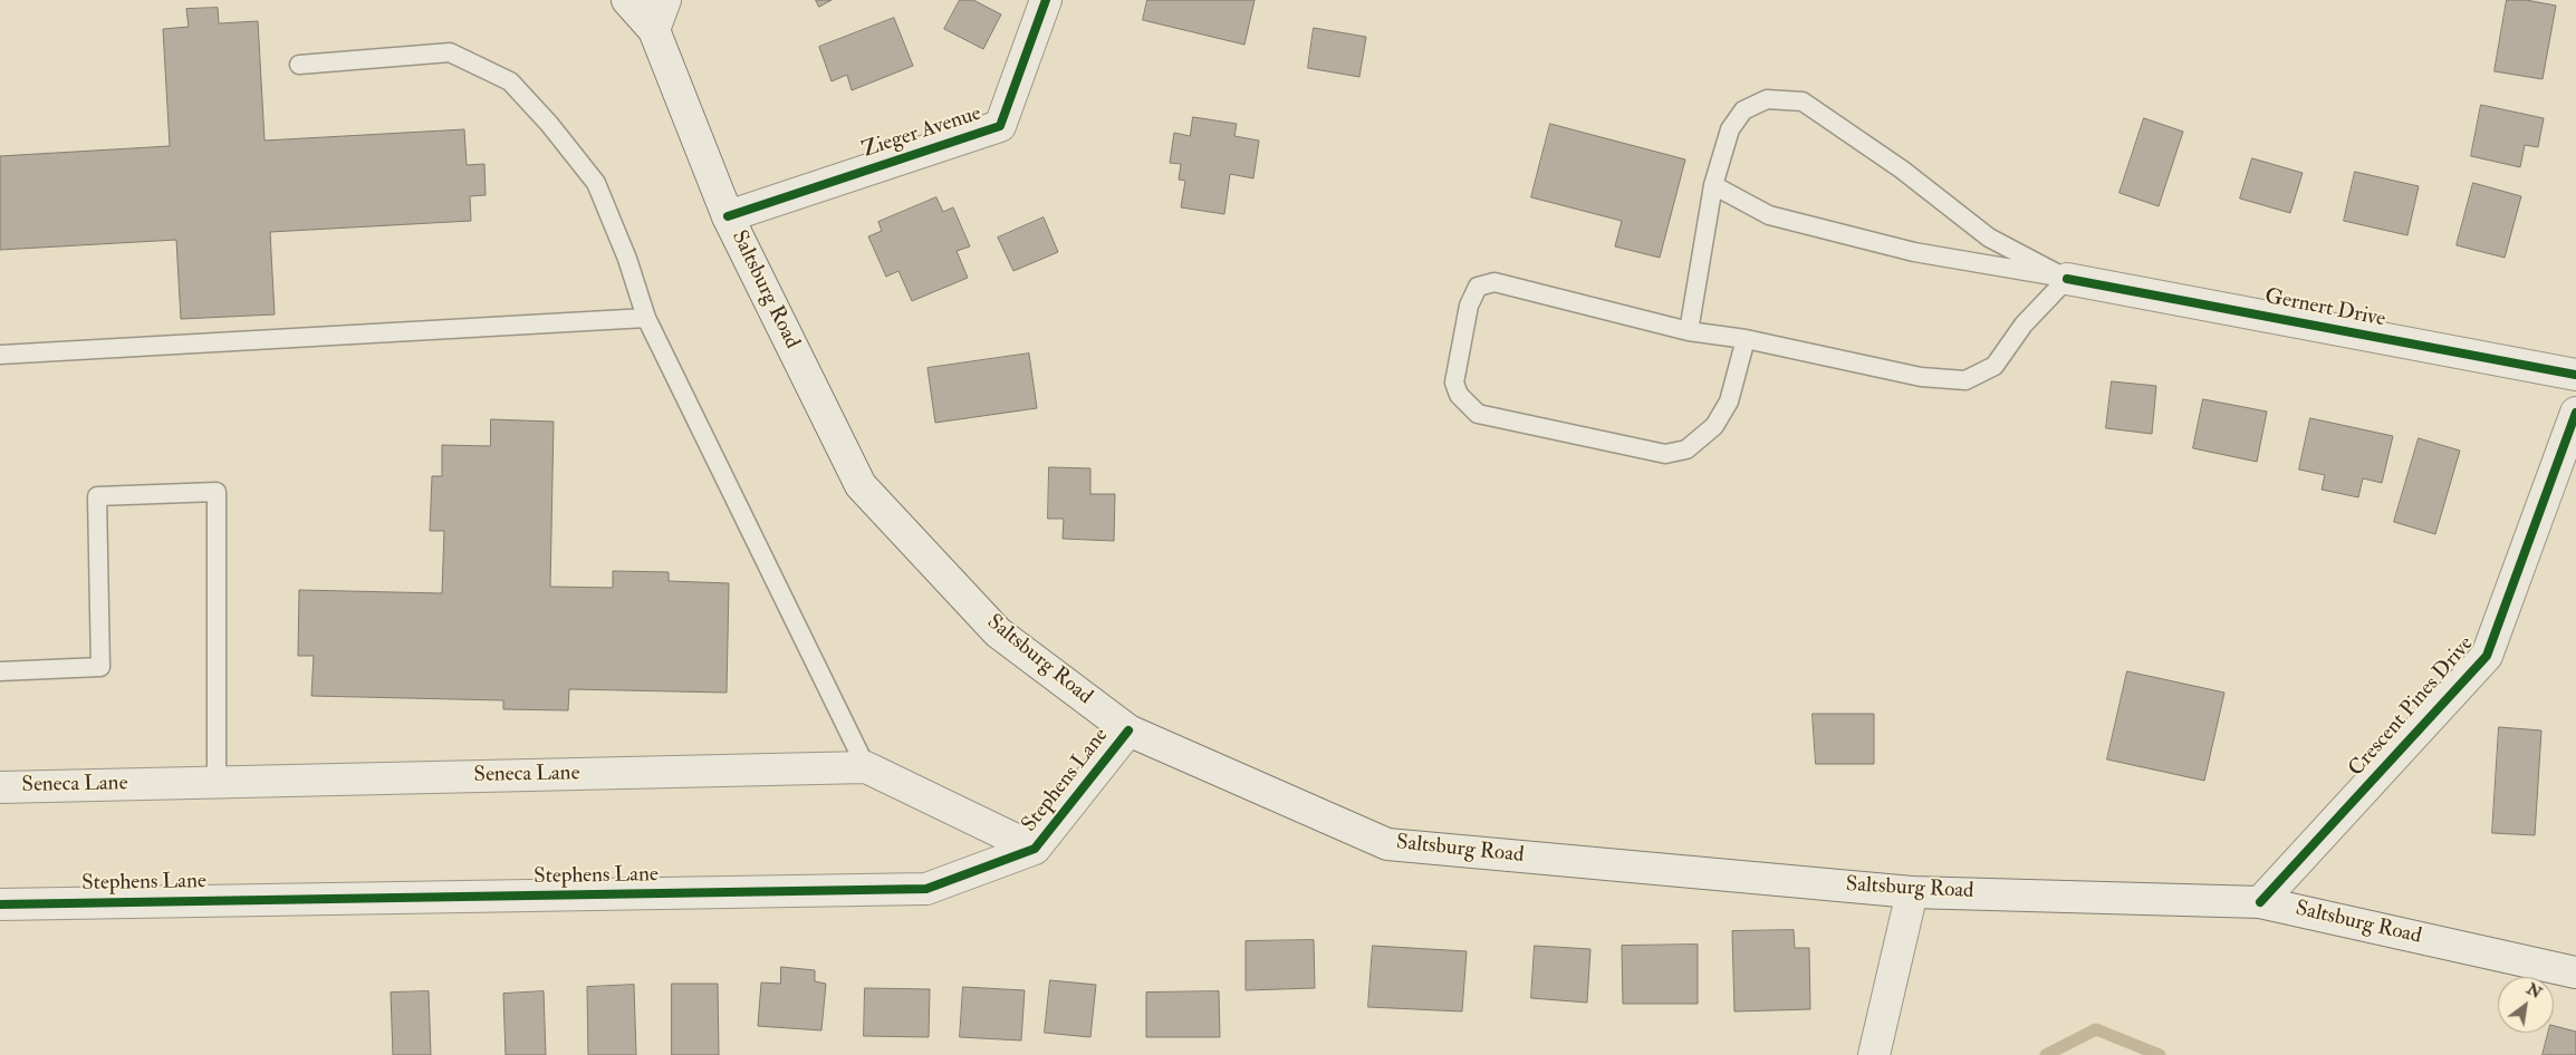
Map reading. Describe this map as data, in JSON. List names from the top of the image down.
{
  "streets": {
    "street": [
      "Zieger Avenue",
      "Saltsburg Road",
      "Gernert Drive",
      "Crescent Pines Drive",
      "Seneca Lane",
      "Stephens Lane"
    ]
  },
  "crossings": [
    ["Zieger Avenue", "Saltsburg Road"],
    ["Saltsburg Road", "Crescent Pines Drive"],
    ["Saltsburg Road", "Stephens Lane"],
    ["Seneca Lane", "Stephens Lane"]
  ],
  "north": "top right"
}
